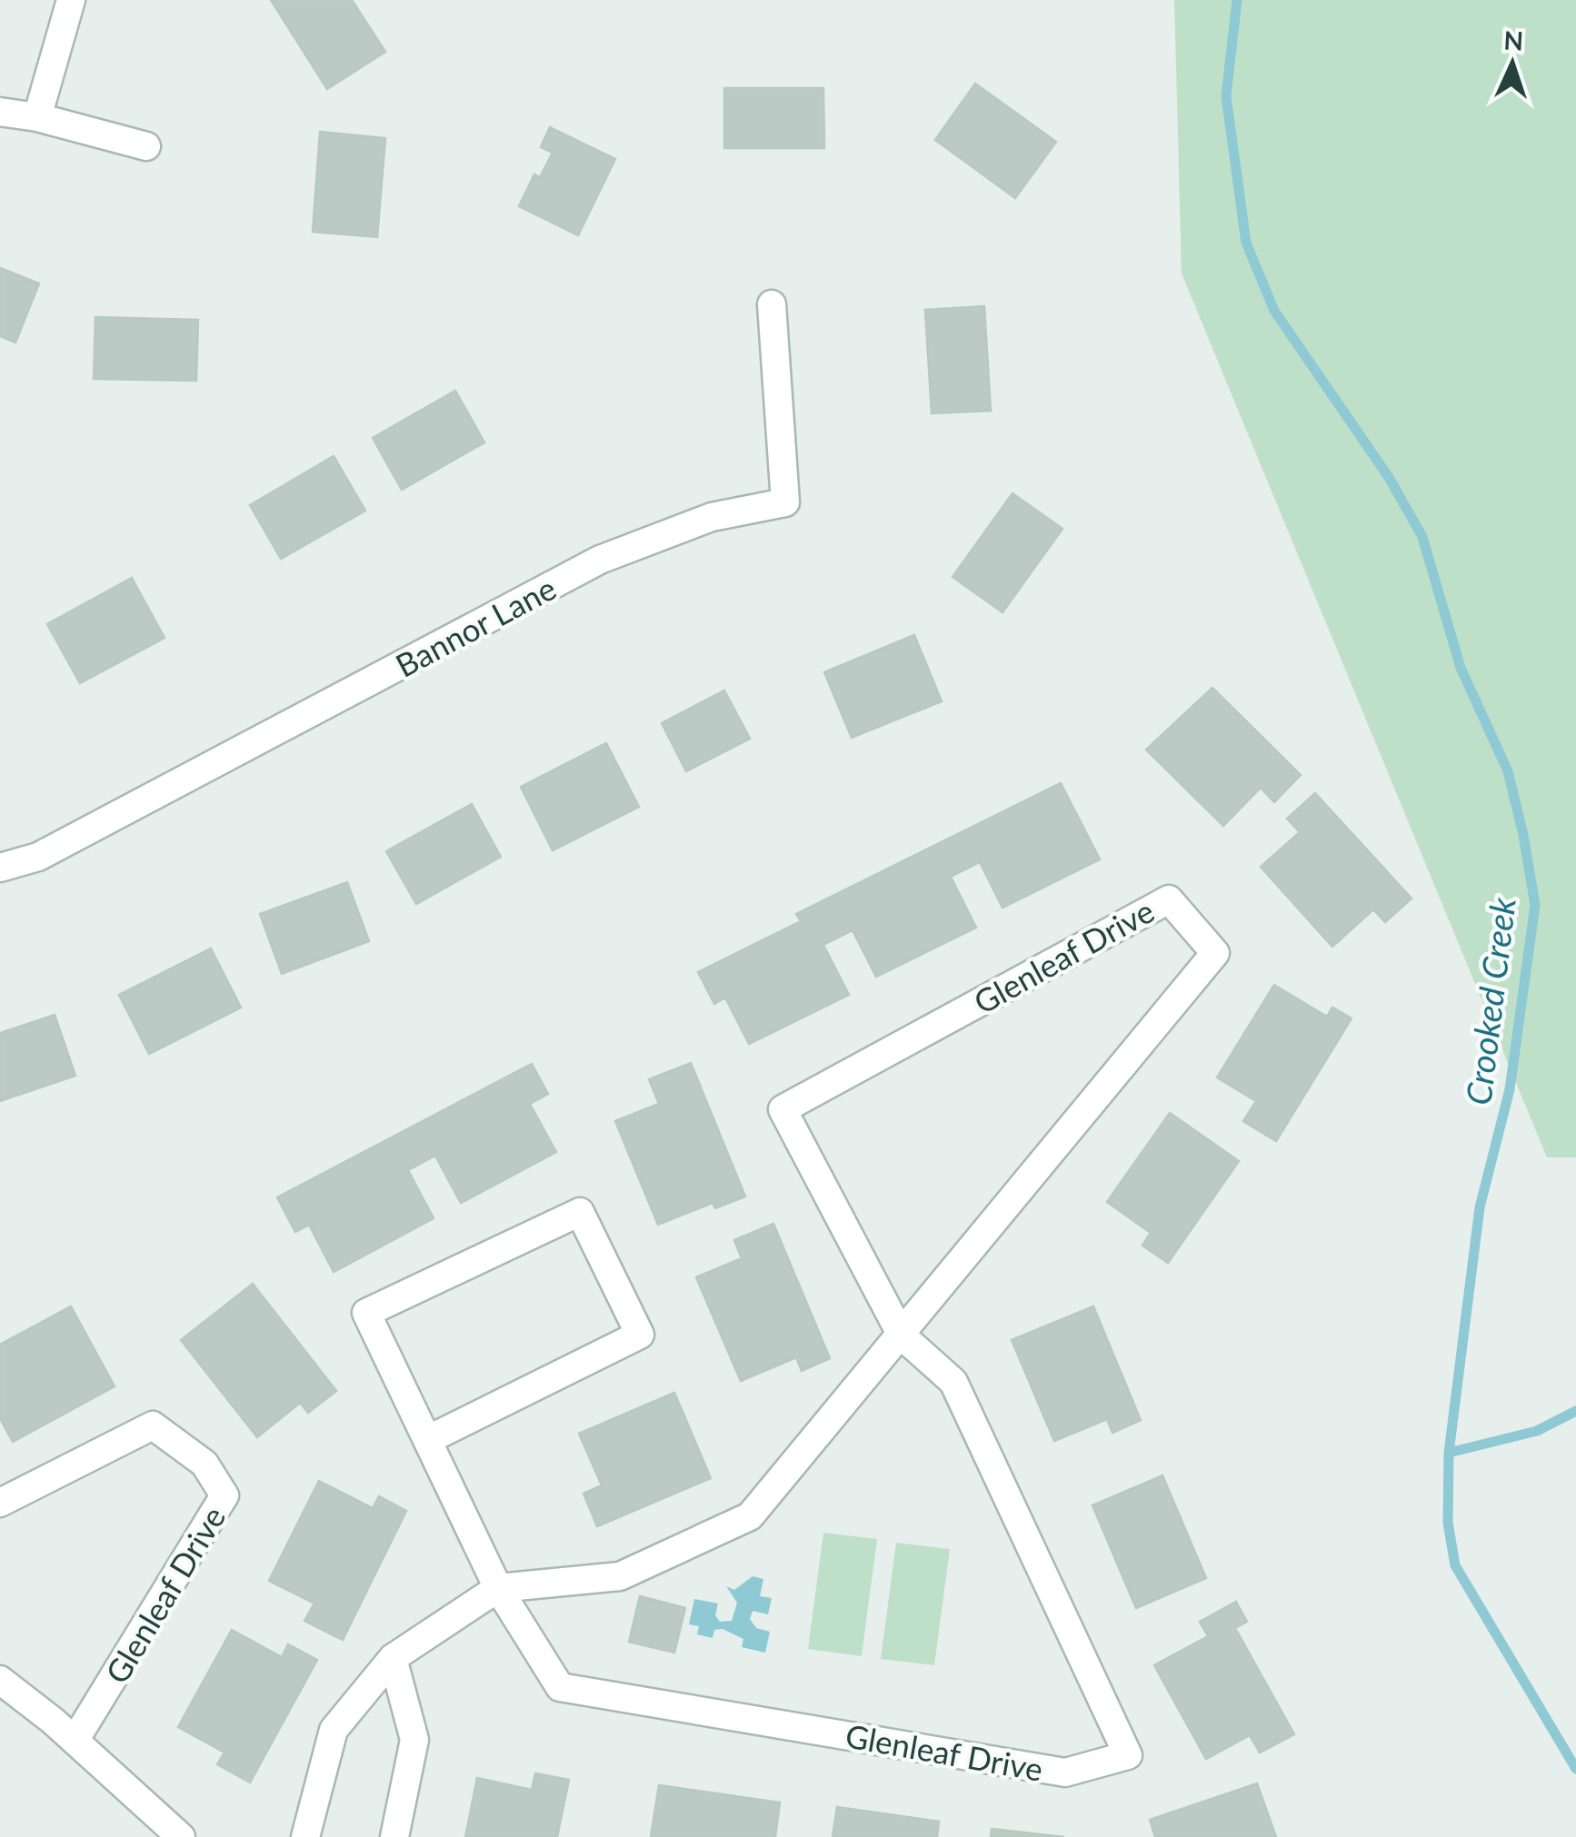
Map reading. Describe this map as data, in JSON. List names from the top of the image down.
{
  "streets": {
    "street": ["Bannor Lane", "Glenleaf Drive"]
  },
  "water": ["Crooked Creek"],
  "north": "top"
}
